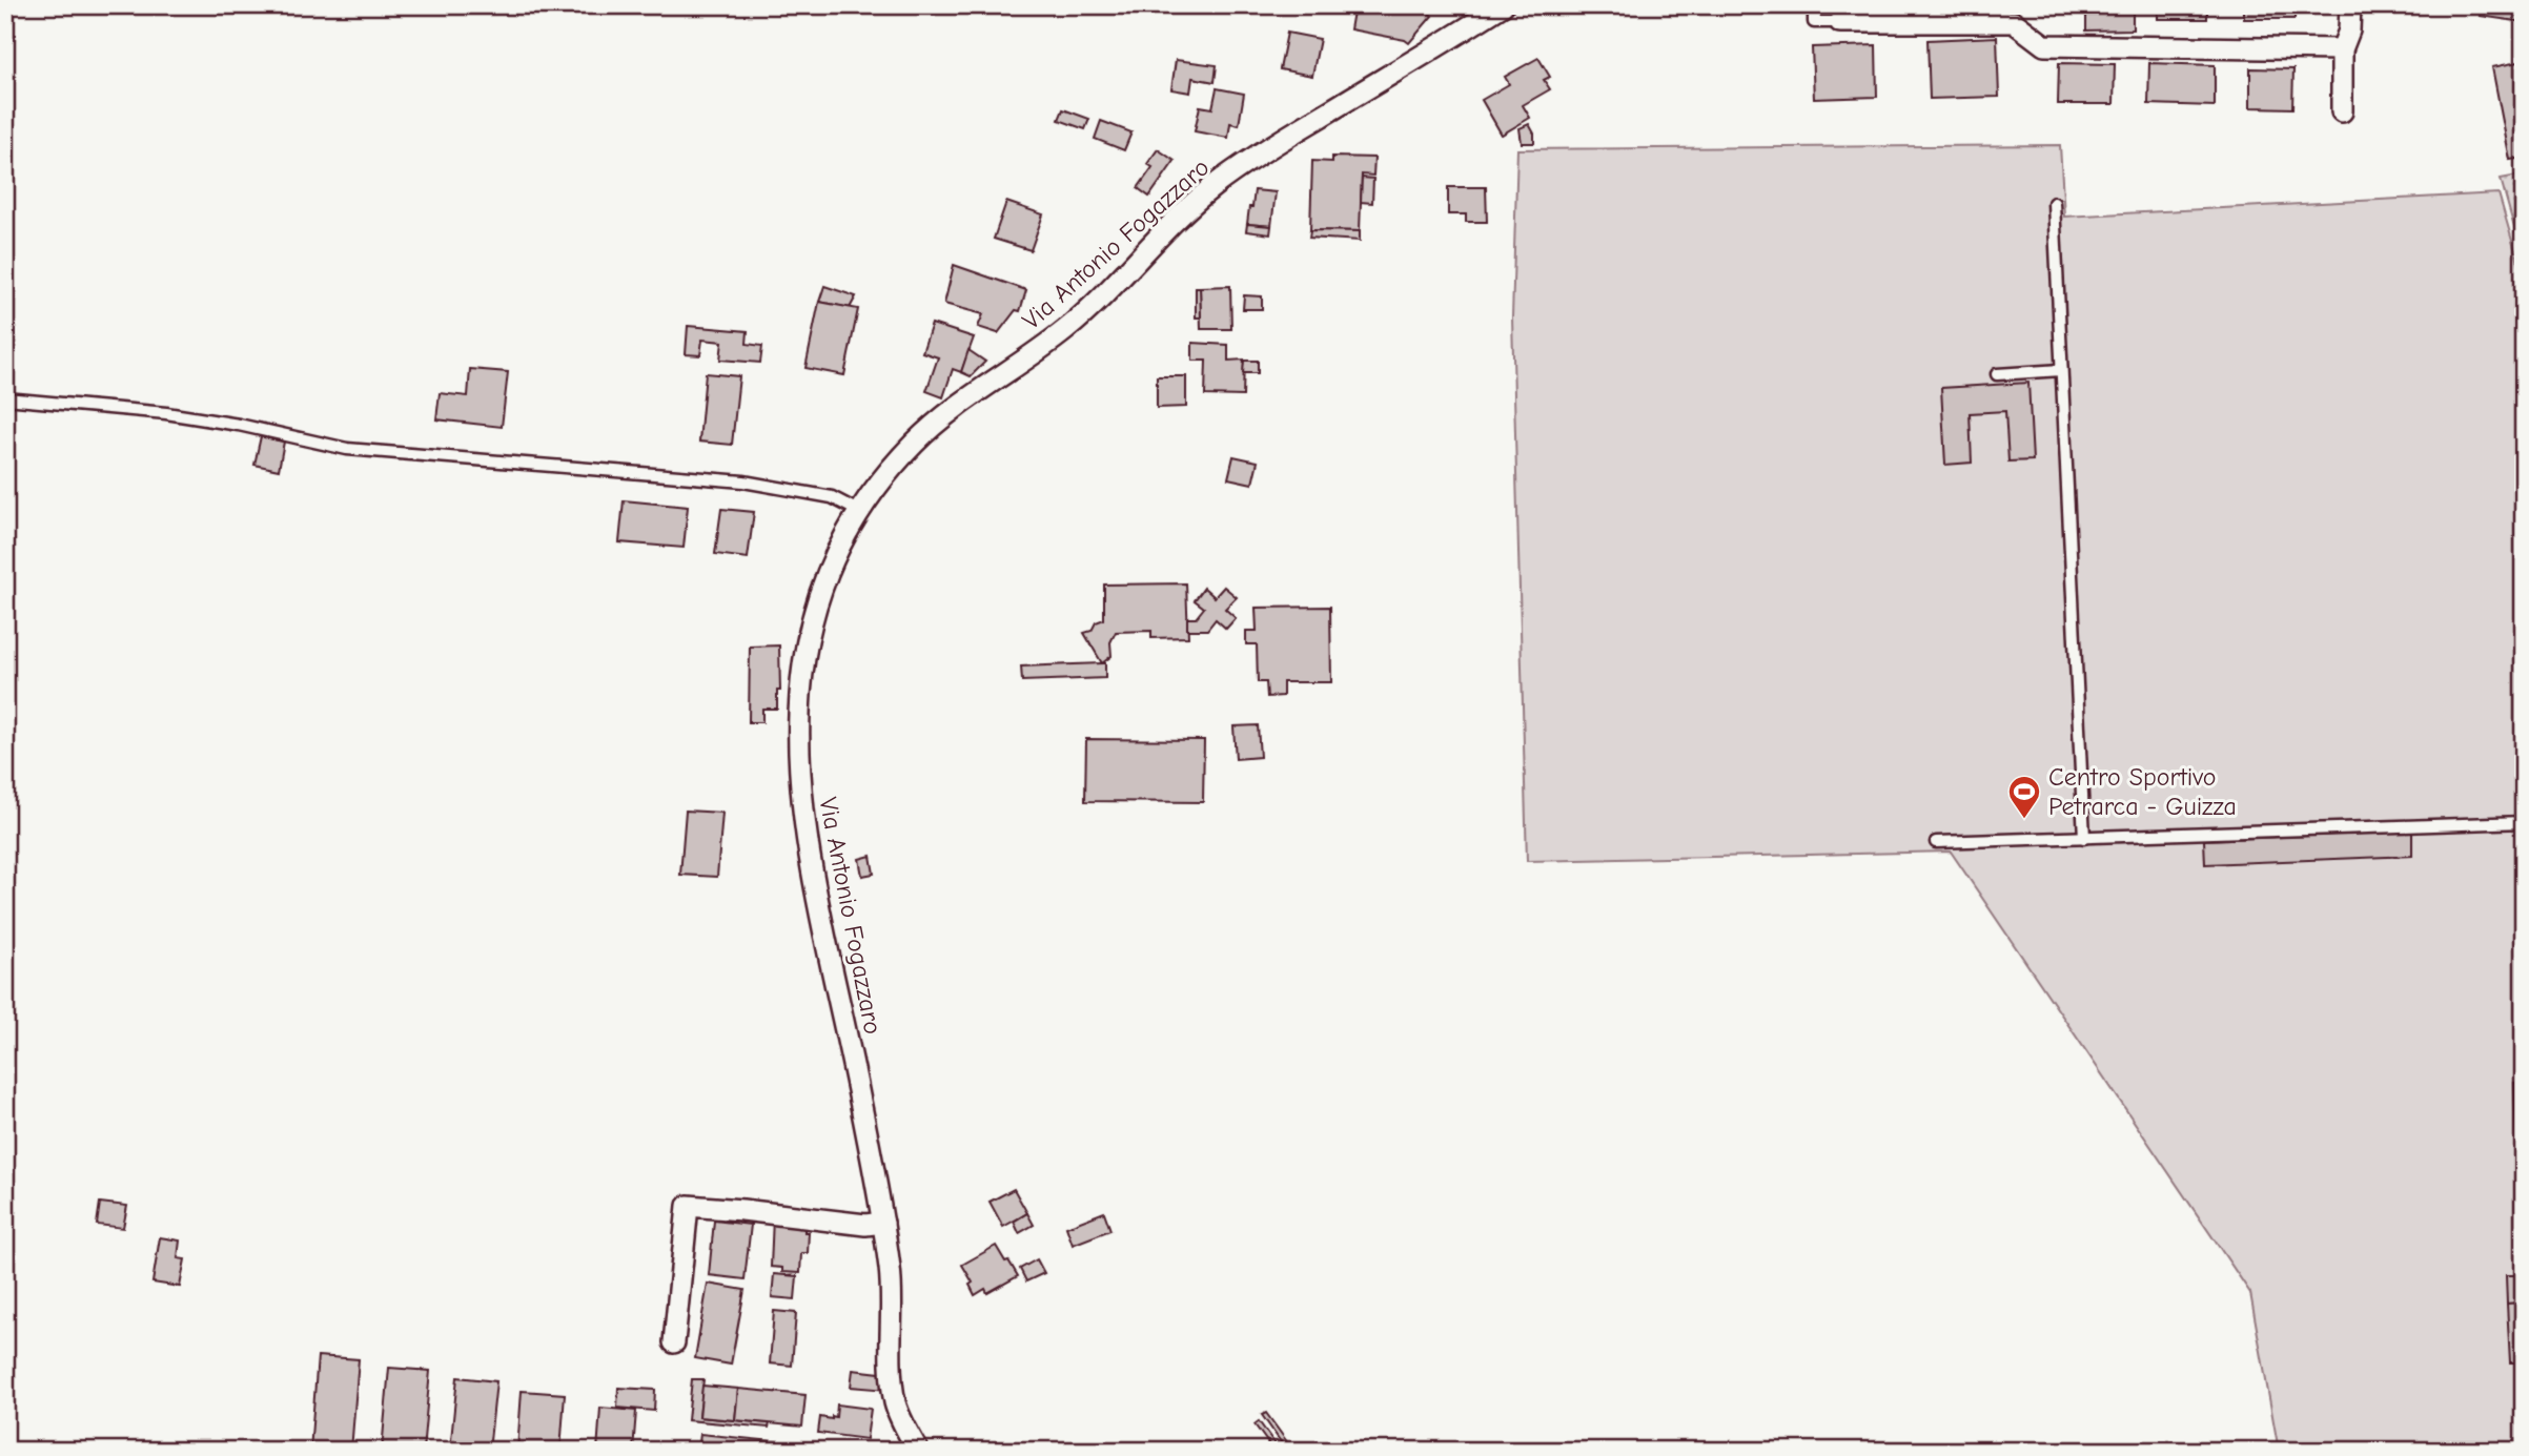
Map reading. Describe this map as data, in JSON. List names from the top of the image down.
{
  "streets": {
    "street": ["Via Antonio Fogazzaro"]
  },
  "places": {
    "sports": ["Centro Sportivo Petrarca - Guizza"]
  }
}
